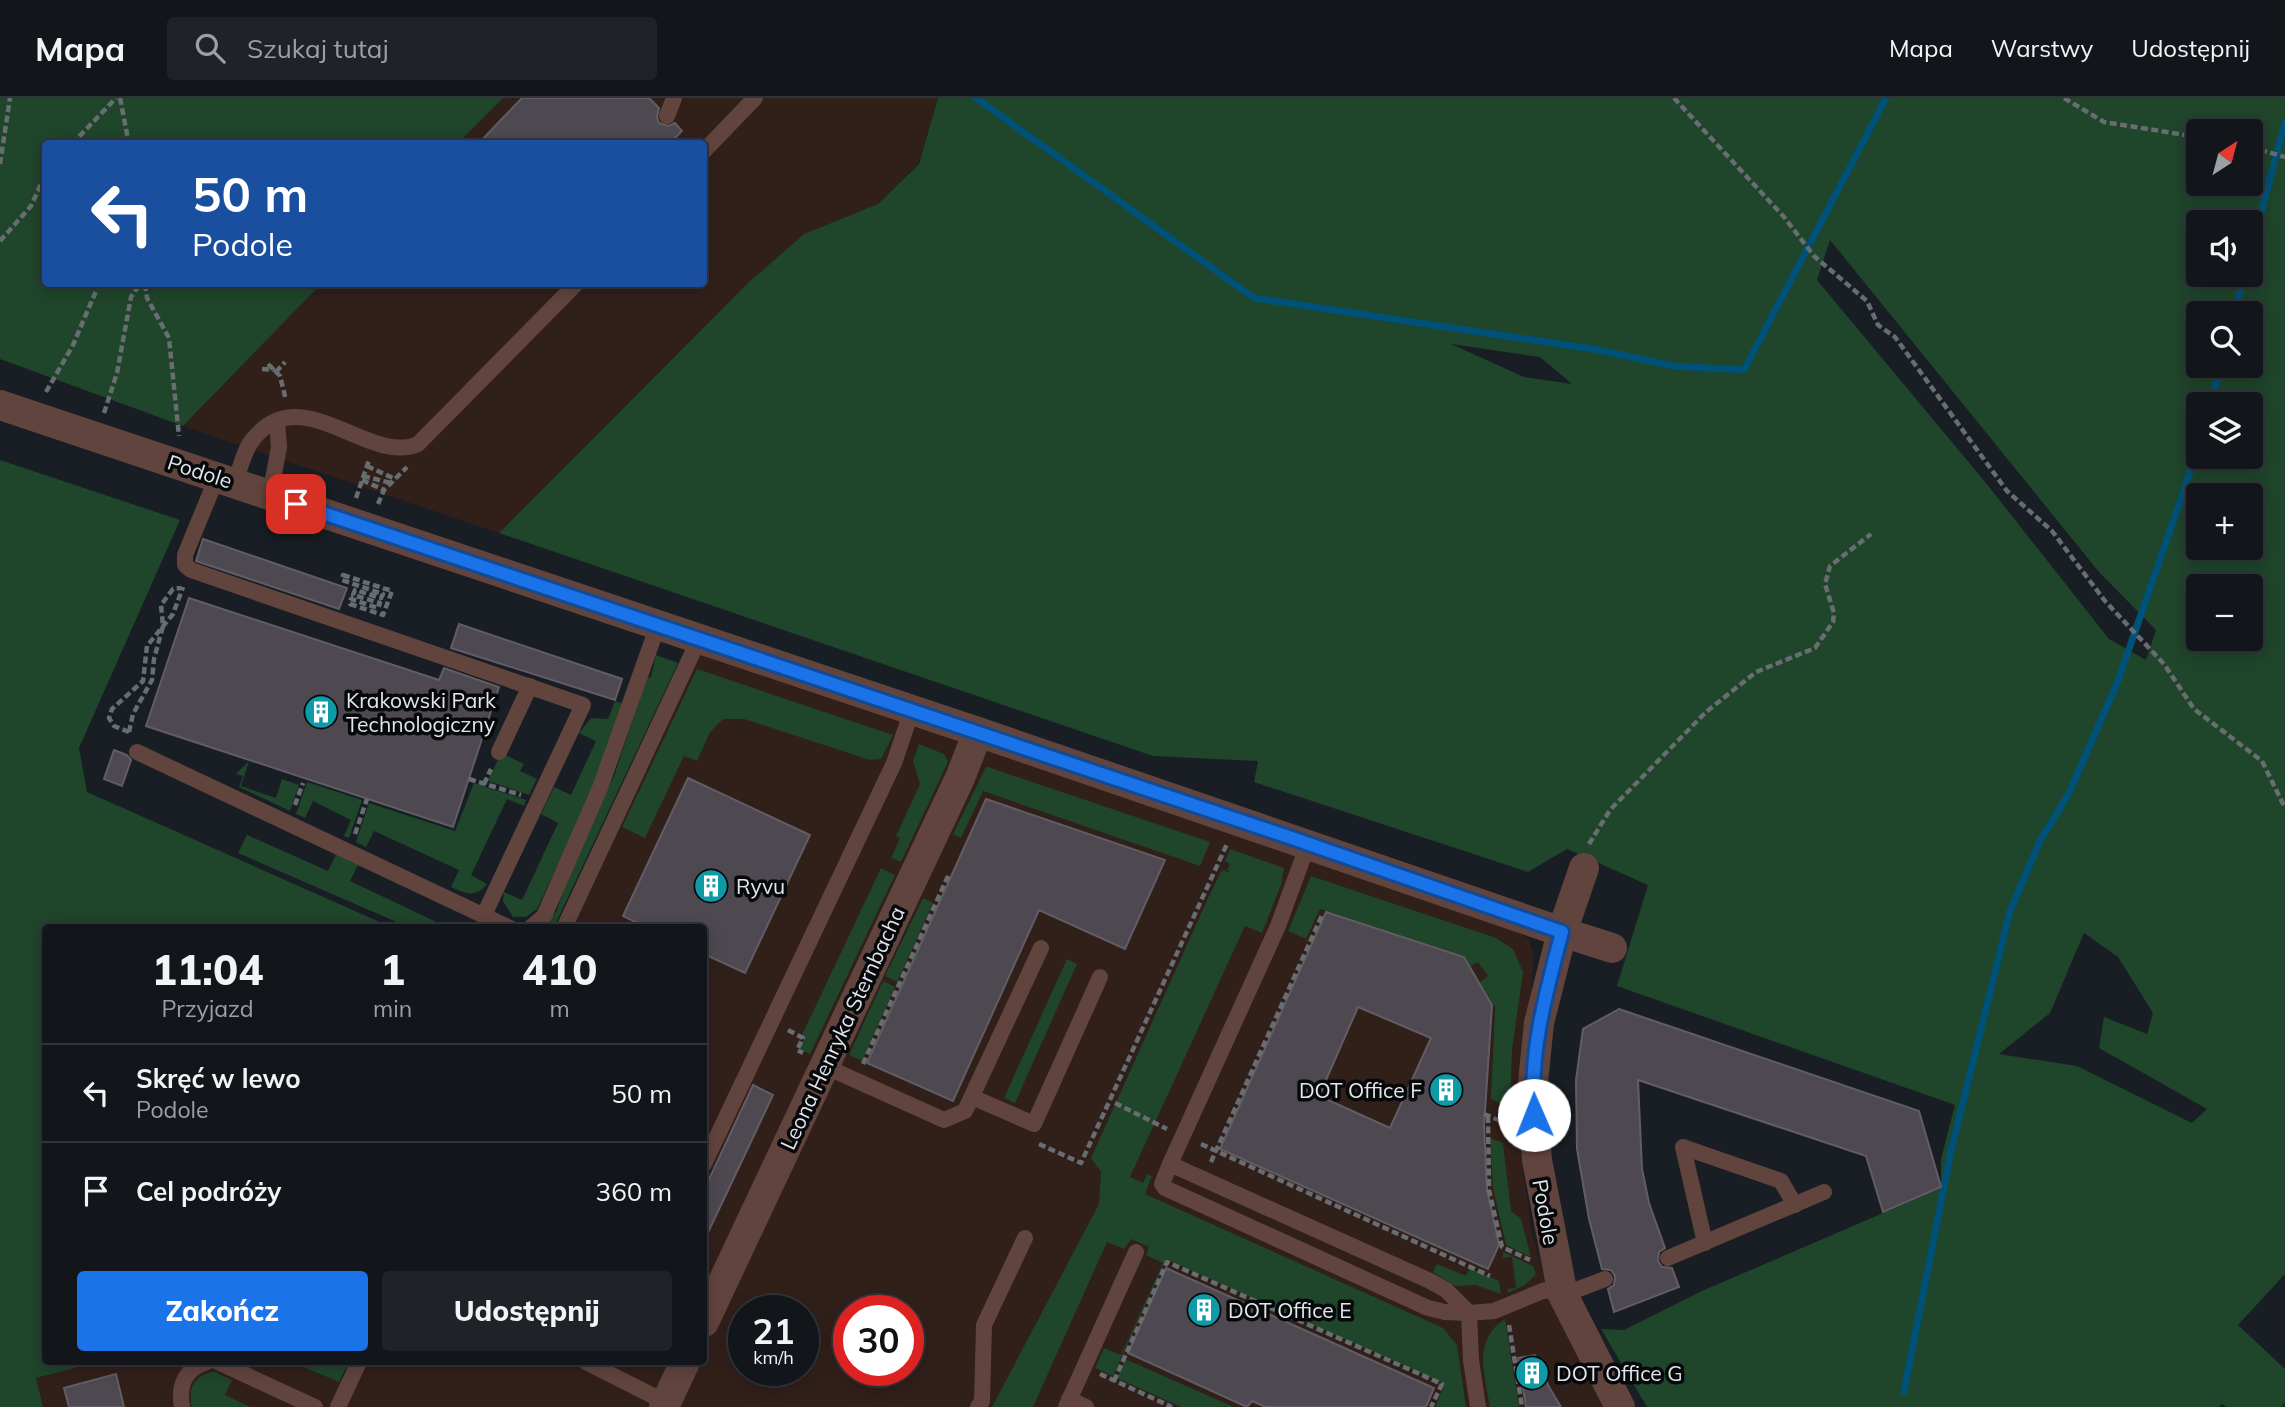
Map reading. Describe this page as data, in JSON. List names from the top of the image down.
{
  "streets": {
    "street": ["Podole", "Leona Henryka Sternbacha"]
  },
  "crossings": [
    ["Podole", "Leona Henryka Sternbacha"]
  ],
  "places": {
    "building": [
      "Krakowski Park Technologiczny",
      "Ryvu",
      "DOT Office F",
      "DOT Office E",
      "DOT Office G"
    ]
  },
  "north": "top right",
  "page": {
    "header": "Mapa",
    "search": "Szukaj tutaj",
    "nav": ["Mapa", "Warstwy", "Udostępnij"],
    "map_buttons": ["+", "−"],
    "turn": ["50 m", "Podole"],
    "eta": [
      "11:04",
      "Przyjazd",
      "1",
      "min",
      "410",
      "m"
    ],
    "list": [
      {
        "name": "Skręć w lewo",
        "note": "Podole",
        "value": "50 m"
      },
      {
        "name": "Cel podróży",
        "value": "360 m"
      }
    ],
    "buttons": ["Zakończ", "Udostępnij"],
    "speed": "21 km/h",
    "limit": "30"
  }
}
